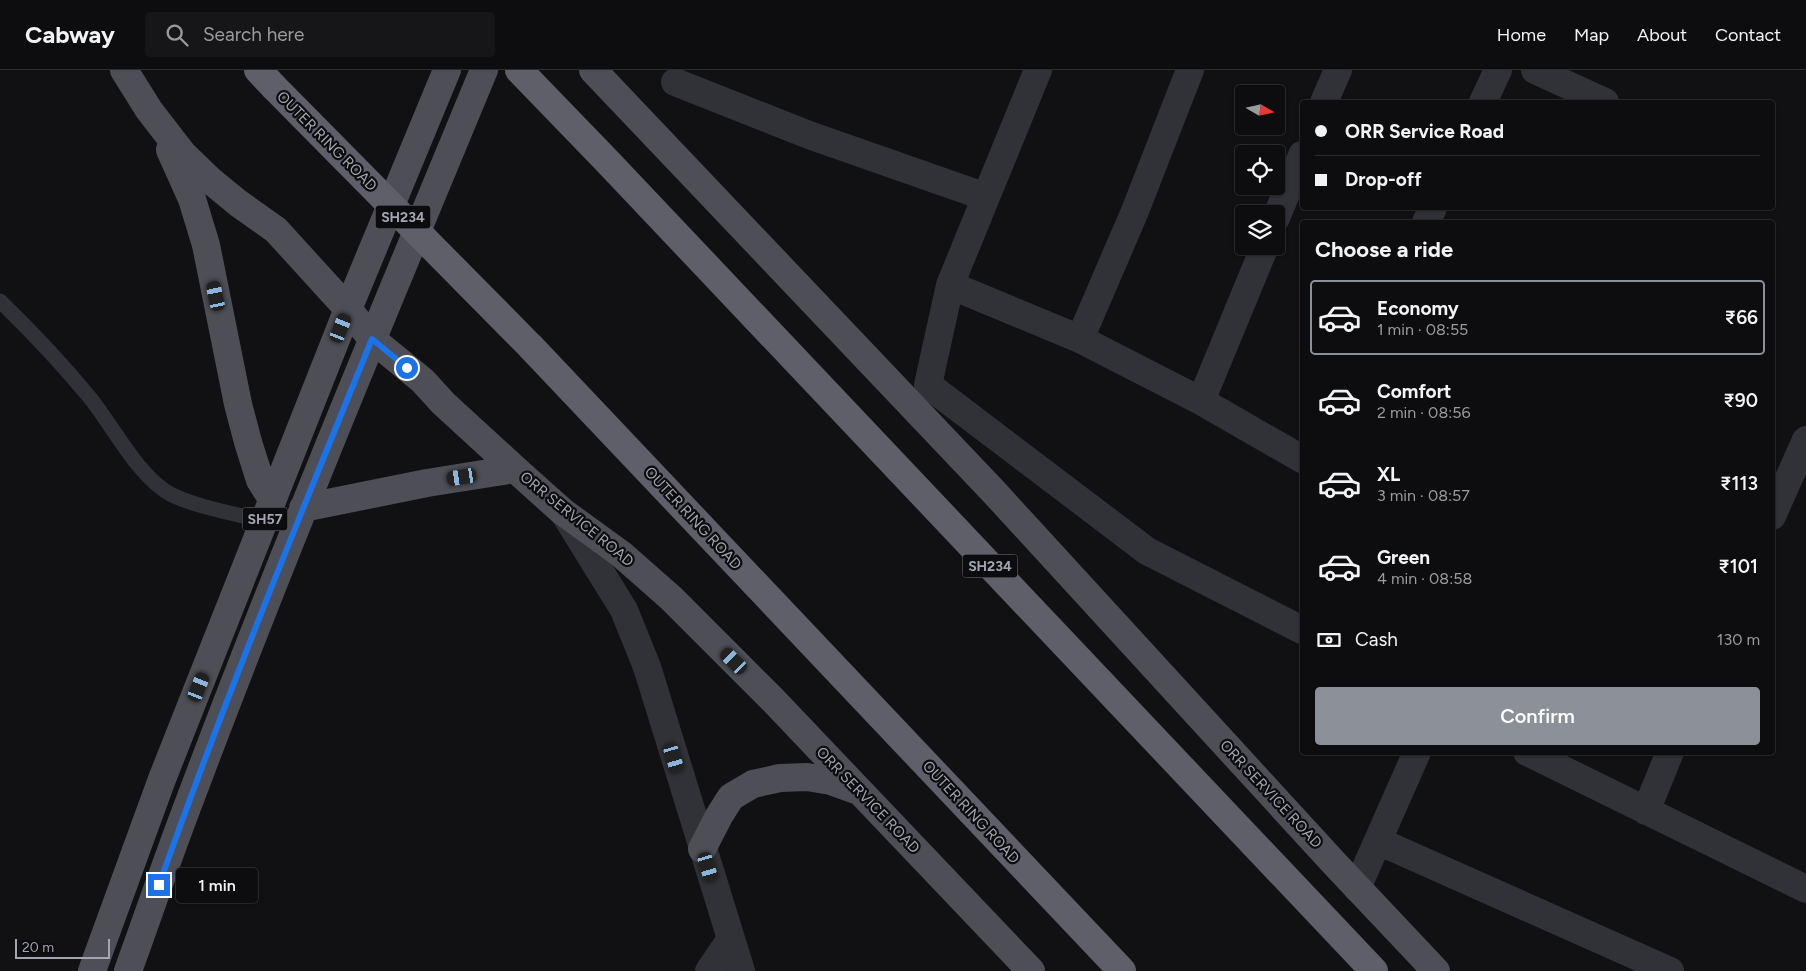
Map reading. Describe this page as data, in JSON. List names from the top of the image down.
{
  "streets": {
    "highway": ["OUTER RING ROAD", "SH234"],
    "main road": ["SH57", "ORR SERVICE ROAD"]
  },
  "crossings": [
    ["SH57", "ORR SERVICE ROAD"]
  ],
  "scale_bar": "20 m",
  "north": "right",
  "page": {
    "header": "Cabway",
    "search": "Search here",
    "nav": [
      "Home",
      "Map",
      "About",
      "Contact"
    ],
    "banner": ["ORR Service Road", "Drop-off"],
    "heading": "Choose a ride",
    "list": [
      {
        "name": "Economy",
        "note": "1 min · 08:55",
        "value": "₹66"
      },
      {
        "name": "Comfort",
        "note": "2 min · 08:56",
        "value": "₹90"
      },
      {
        "name": "XL",
        "note": "3 min · 08:57",
        "value": "₹113"
      },
      {
        "name": "Green",
        "note": "4 min · 08:58",
        "value": "₹101"
      }
    ],
    "pay": ["Cash", "130 m"],
    "buttons": "Confirm",
    "bubble": "1 min",
    "scale": "20 m"
  }
}
